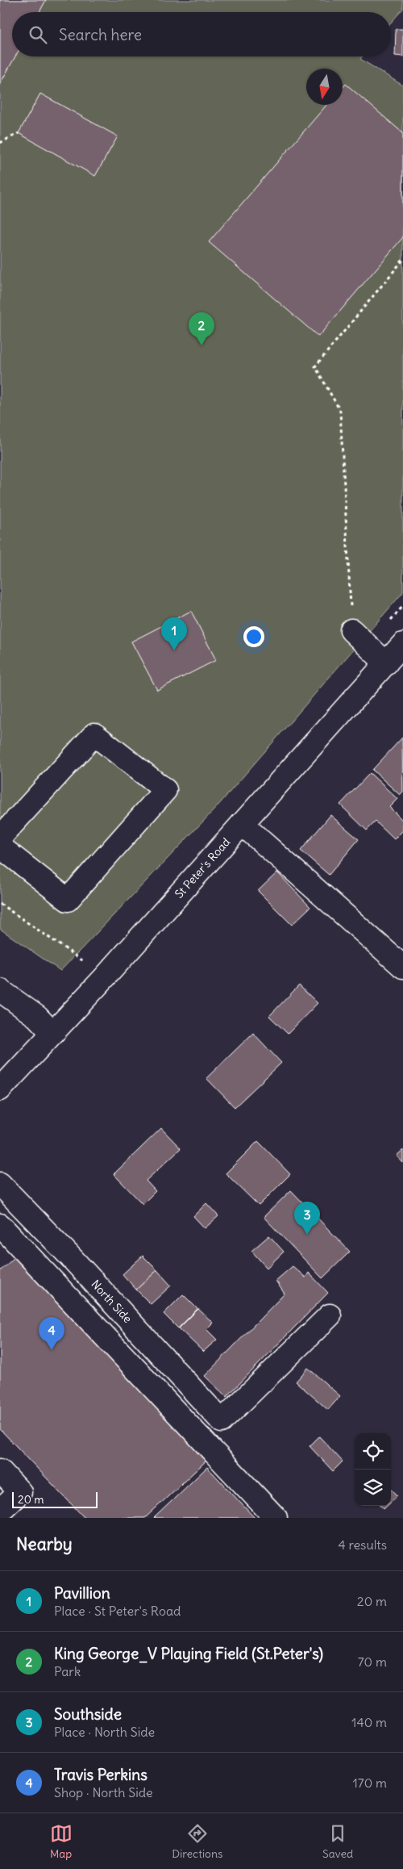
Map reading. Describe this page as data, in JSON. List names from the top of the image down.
{
  "streets": {
    "street": ["St Peter's Road", "North Side"]
  },
  "scale_bar": "20 m",
  "north": "bottom",
  "page": {
    "search": "Search here",
    "pins": [
      "2",
      "1",
      "3",
      "4"
    ],
    "scale": "20 m",
    "heading": ["Nearby", "4 results"],
    "list": [
      {
        "mark": "1",
        "name": "Pavillion",
        "note": "Place · St Peter's Road",
        "value": "20 m"
      },
      {
        "mark": "2",
        "name": "King George_V Playing Field (St.Peter's)",
        "note": "Park",
        "value": "70 m"
      },
      {
        "mark": "3",
        "name": "Southside",
        "note": "Place · North Side",
        "value": "140 m"
      },
      {
        "mark": "4",
        "name": "Travis Perkins",
        "note": "Shop · North Side",
        "value": "170 m"
      }
    ],
    "nav": ["Map", "Directions", "Saved"]
  }
}
